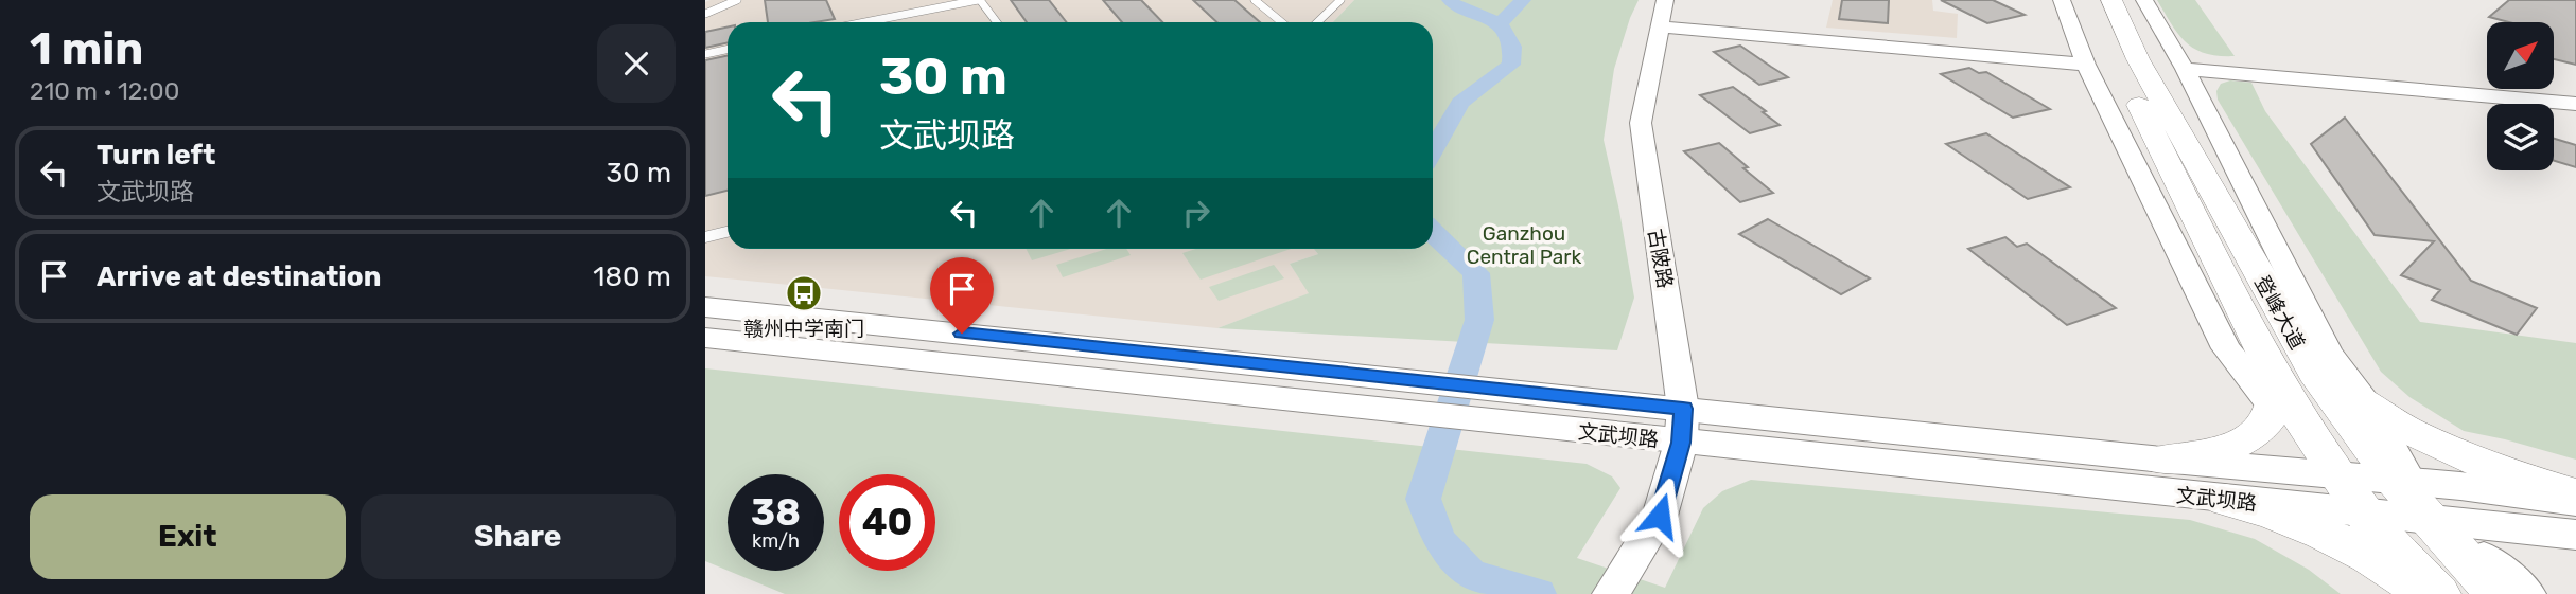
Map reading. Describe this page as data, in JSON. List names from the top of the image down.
{
  "streets": {
    "main road": ["登峰大道", "文武坝路"],
    "street": ["古陂路"]
  },
  "crossings": [
    ["古陂路", "文武坝路"],
    ["登峰大道", "文武坝路"]
  ],
  "parks": ["Ganzhou Central Park"],
  "places": {
    "bus stop": ["赣州中学南门"]
  },
  "north": "top right",
  "page": {
    "heading": ["1 min", "210 m · 12:00"],
    "turn": ["30 m", "文武坝路"],
    "list": [
      {
        "name": "Turn left",
        "note": "文武坝路",
        "value": "30 m"
      },
      {
        "name": "Arrive at destination",
        "value": "180 m"
      }
    ],
    "speed": "38 km/h",
    "limit": "40",
    "buttons": ["Exit", "Share"]
  }
}
